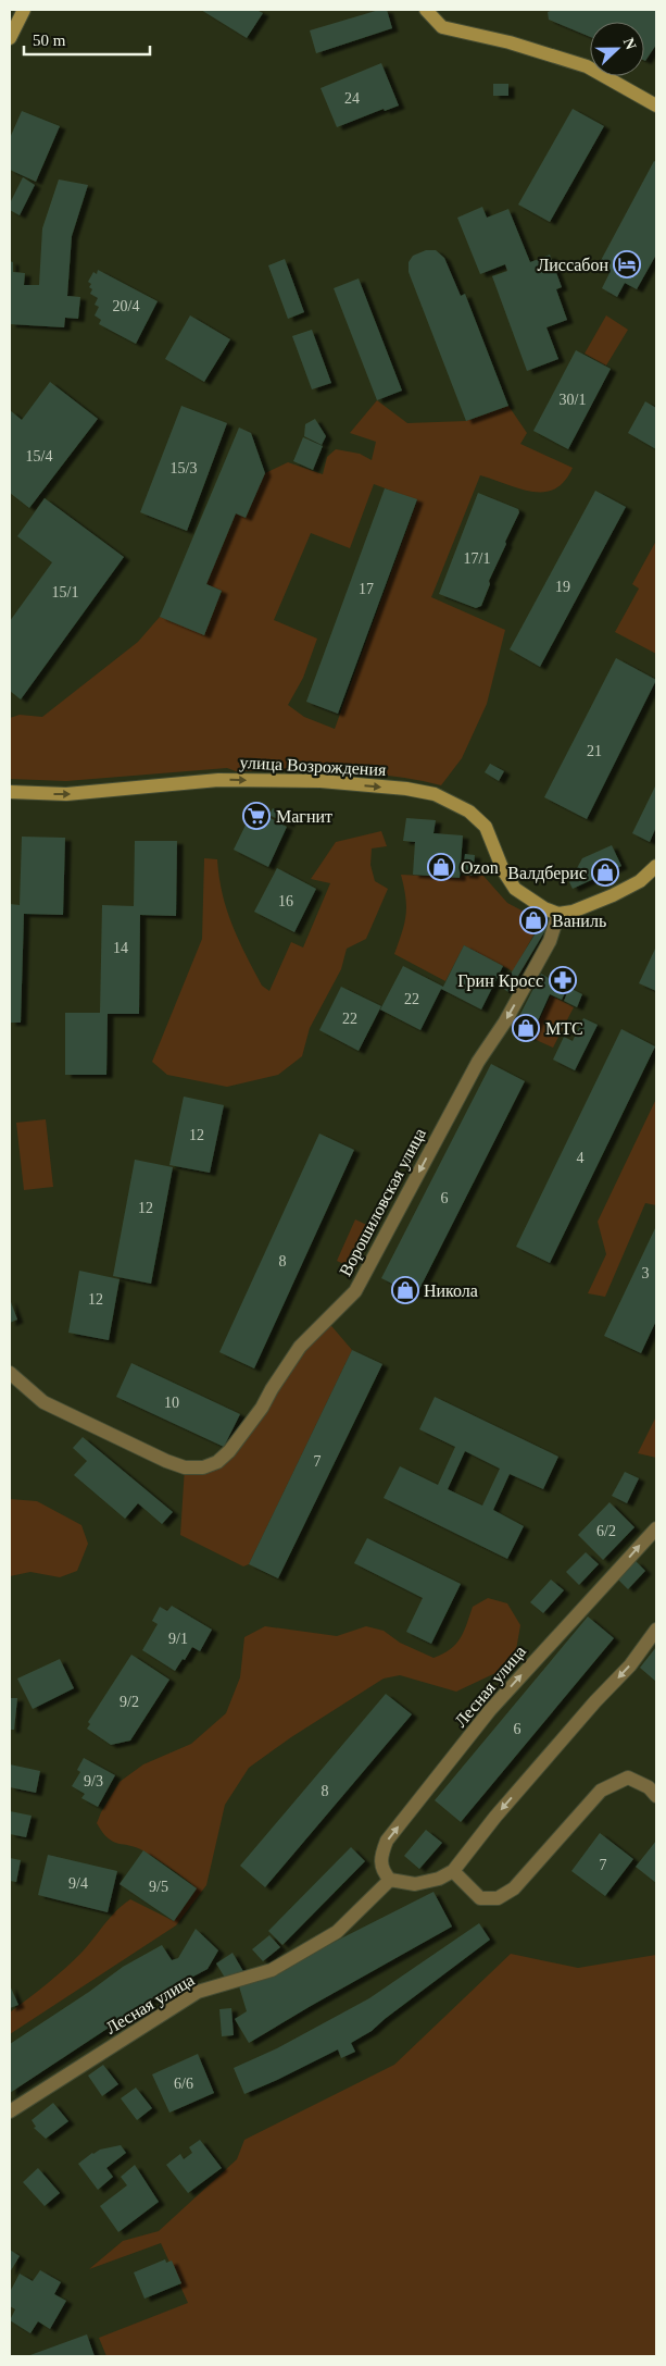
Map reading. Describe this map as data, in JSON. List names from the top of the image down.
{
  "streets": {
    "street": ["улица Возрождения", "Ворошиловская улица", "Лесная улица"]
  },
  "crossings": [
    ["улица Возрождения", "Ворошиловская улица"]
  ],
  "one_way": ["улица Возрождения", "Ворошиловская улица"],
  "places": {
    "hotel": ["Лиссабон"],
    "supermarket": ["Магнит"],
    "shop": [
      "Ozon",
      "Валдберис",
      "Ваниль",
      "МТС",
      "Никола"
    ],
    "pharmacy": ["Грин Кросс"]
  },
  "house_numbers": [
    "24",
    "20/4",
    "30/1",
    "15/4",
    "15/3",
    "17/1",
    "19",
    "17",
    "15/1",
    "21",
    "16",
    "14",
    "22",
    "22",
    "12",
    "4",
    "6",
    "12",
    "8",
    "3",
    "12",
    "10",
    "7",
    "6/2",
    "9/1",
    "9/2",
    "6",
    "9/3",
    "8",
    "7",
    "9/4",
    "9/5",
    "6/6"
  ],
  "scale_bar": "50 m",
  "north": "right"
}
